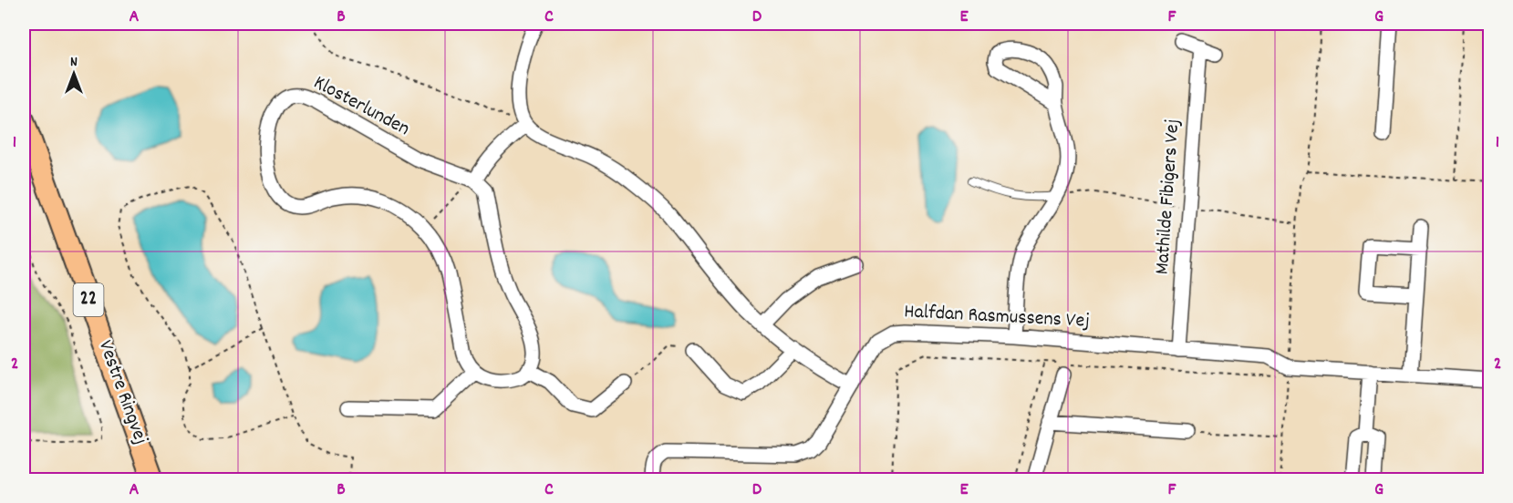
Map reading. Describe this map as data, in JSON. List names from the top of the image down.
{
  "streets": {
    "main road": ["22", "Vestre Ringvej"],
    "street": ["Klosterlunden", "Mathilde Fibigers Vej", "Halfdan Rasmussens Vej"]
  },
  "crossings": [
    ["Mathilde Fibigers Vej", "Halfdan Rasmussens Vej"]
  ],
  "north": "top",
  "grid": {
    "columns": [
      "A",
      "B",
      "C",
      "D",
      "E",
      "F",
      "G"
    ],
    "rows": ["1", "2"]
  }
}
